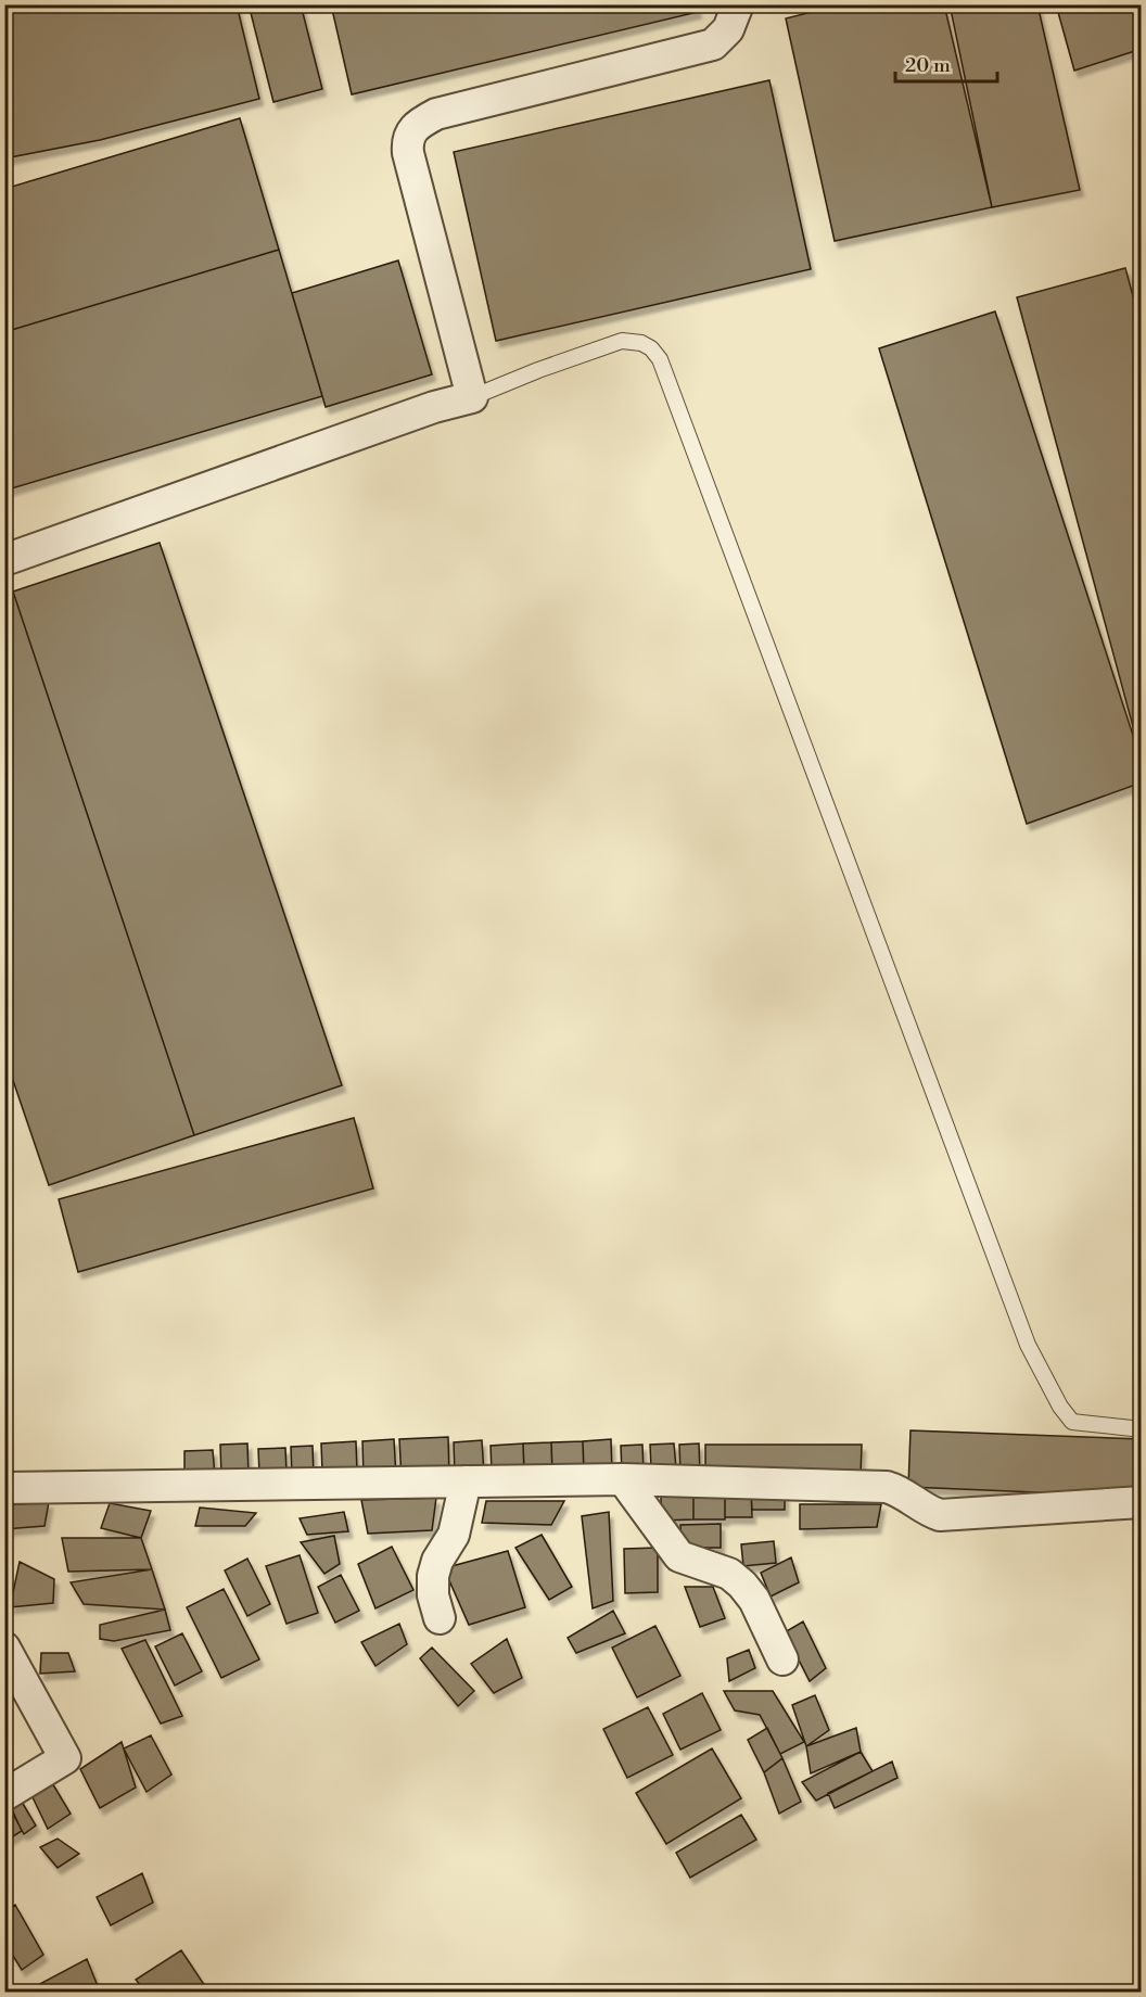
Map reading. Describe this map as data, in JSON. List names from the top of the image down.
{
  "scale_bar": "20 m"
}
